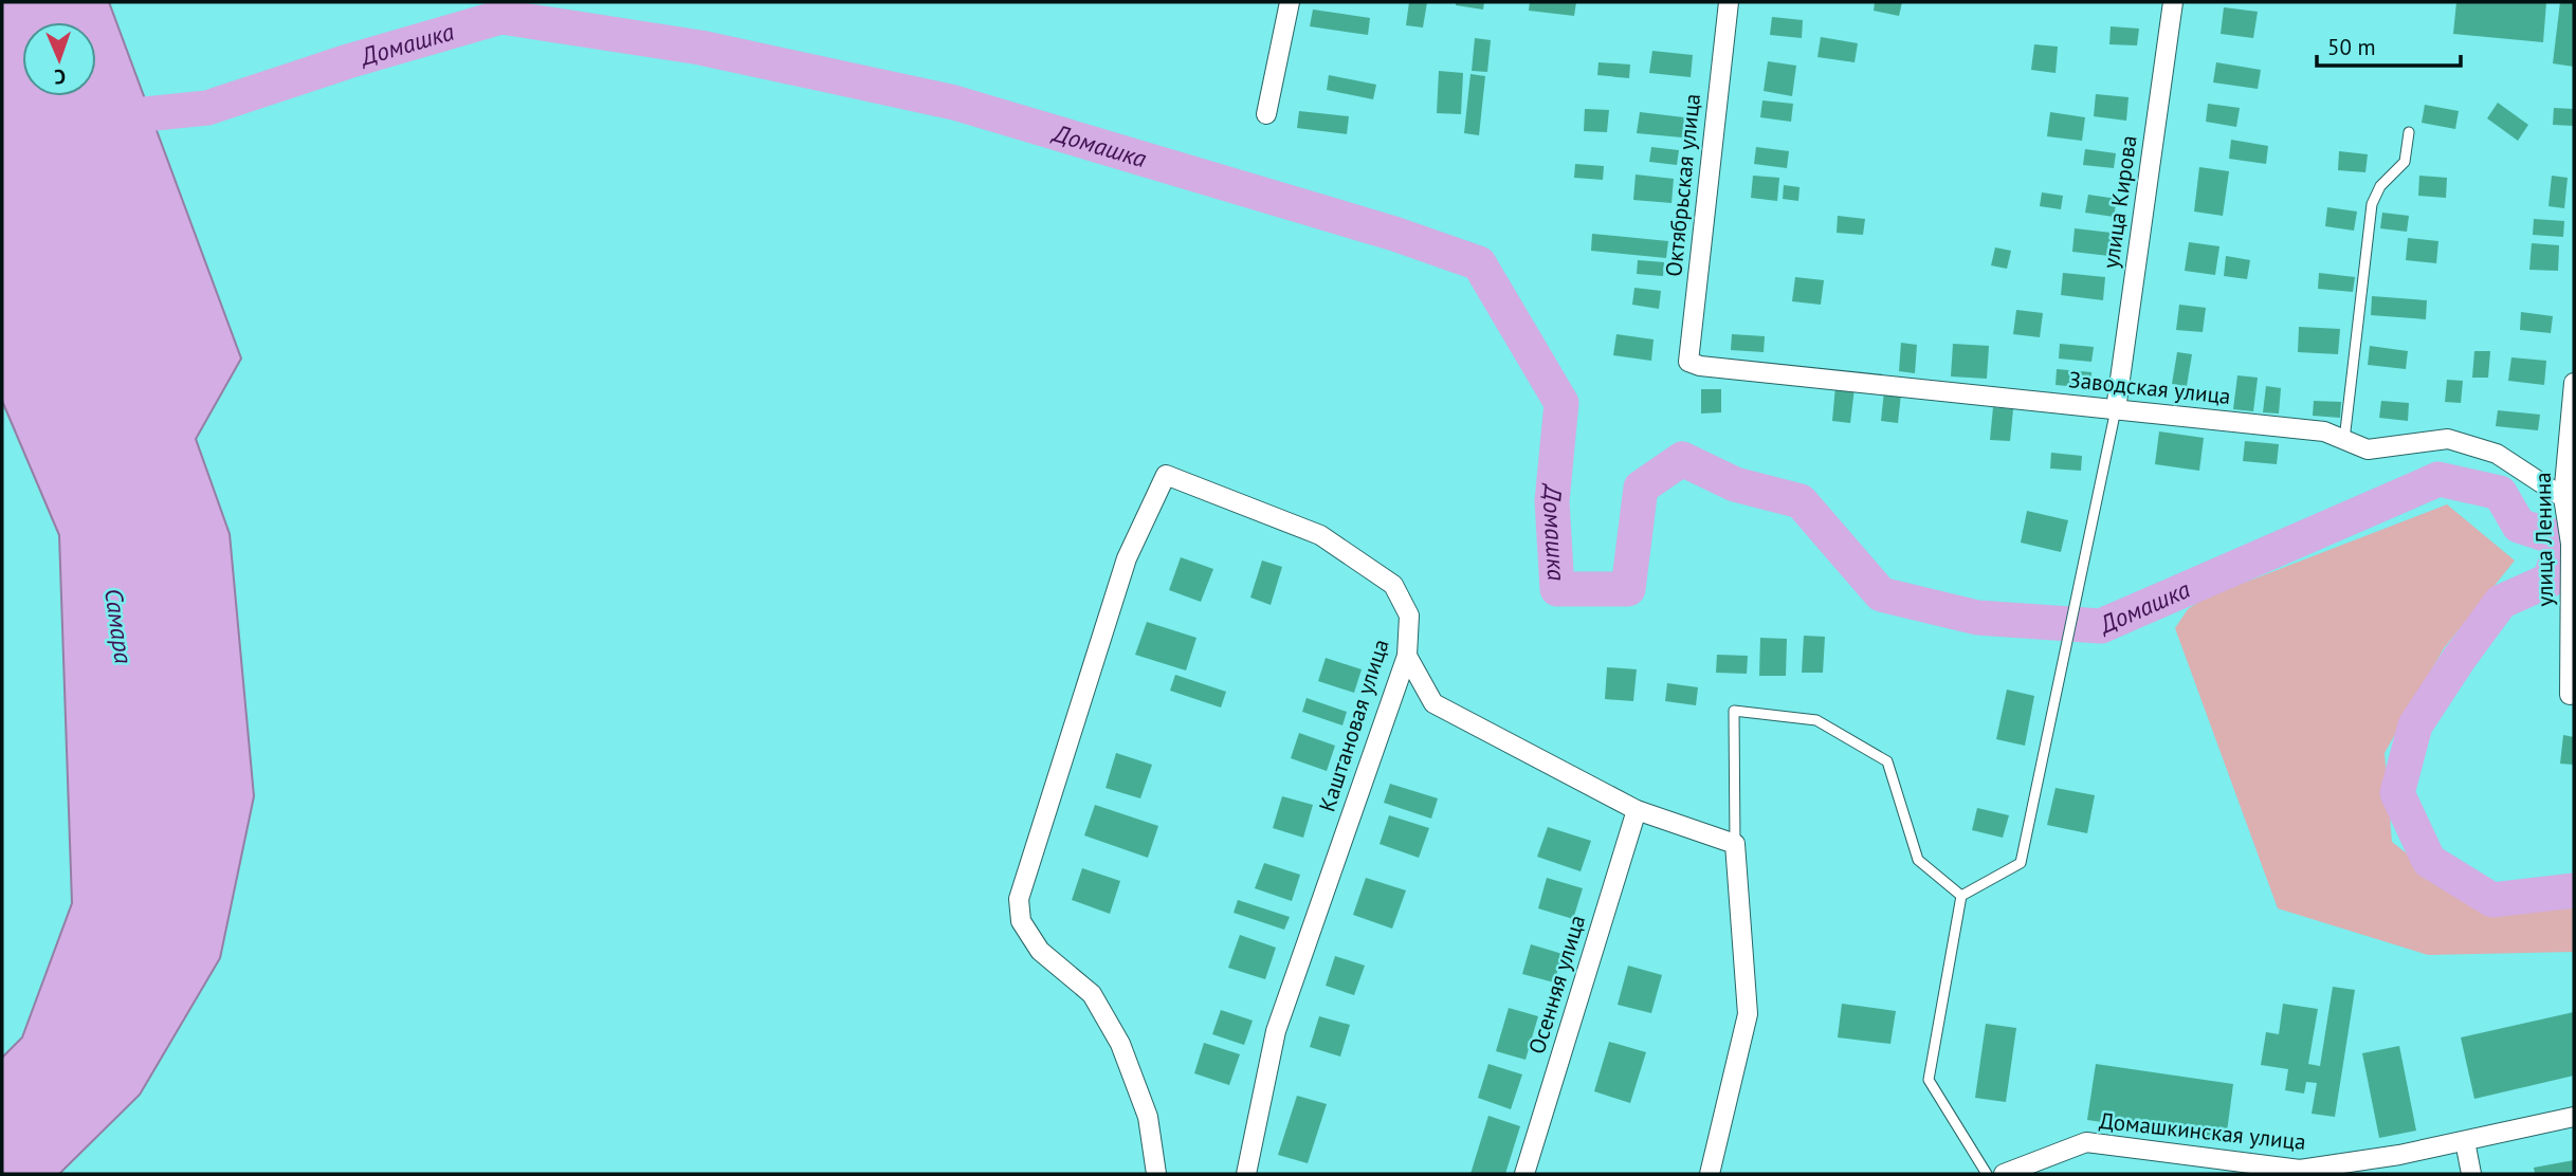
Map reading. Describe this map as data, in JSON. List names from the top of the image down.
{
  "streets": {
    "street": [
      "Октябрьская улица",
      "улица Кирова",
      "Заводская улица",
      "улица Ленина",
      "Каштановая улица",
      "Осенняя улица",
      "Домашкинская улица"
    ]
  },
  "crossings": [
    ["Октябрьская улица", "Заводская улица"],
    ["улица Кирова", "Заводская улица"],
    ["Заводская улица", "улица Ленина"]
  ],
  "water": ["Домашка", "Самара"],
  "scale_bar": "50 m",
  "north": "bottom"
}
